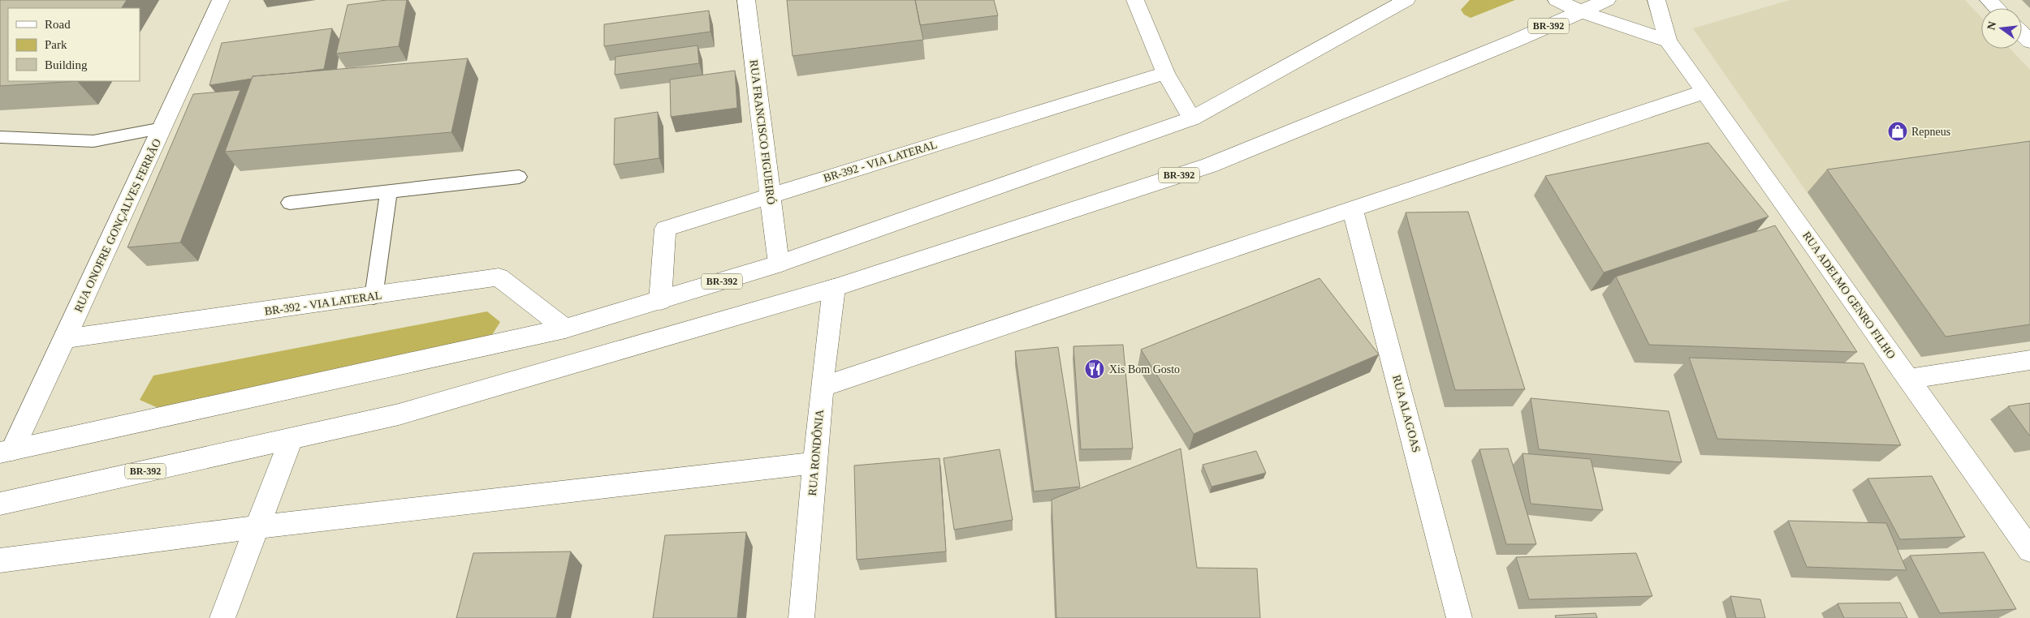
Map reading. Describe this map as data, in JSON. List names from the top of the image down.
{
  "streets": {
    "main road": [
      "BR-392",
      "RUA FRANCISCO FIGUEIRÓ",
      "BR-392 - VIA LATERAL",
      "RUA ONOFRE GONÇALVES FERRÃO",
      "RUA ADELMO GENRO FILHO",
      "RUA ALAGOAS",
      "RUA RONDÔNIA"
    ]
  },
  "crossings": [
    ["BR-392", "RUA FRANCISCO FIGUEIRÓ"],
    ["BR-392", "BR-392 - VIA LATERAL"],
    ["BR-392", "RUA ONOFRE GONÇALVES FERRÃO"],
    ["BR-392", "RUA RONDÔNIA"],
    ["RUA FRANCISCO FIGUEIRÓ", "BR-392 - VIA LATERAL"],
    ["BR-392 - VIA LATERAL", "RUA ONOFRE GONÇALVES FERRÃO"]
  ],
  "places": {
    "shop": ["Repneus"],
    "restaurant": ["Xis Bom Gosto"]
  },
  "legend": ["Road", "Park", "Building"],
  "north": "left"
}
